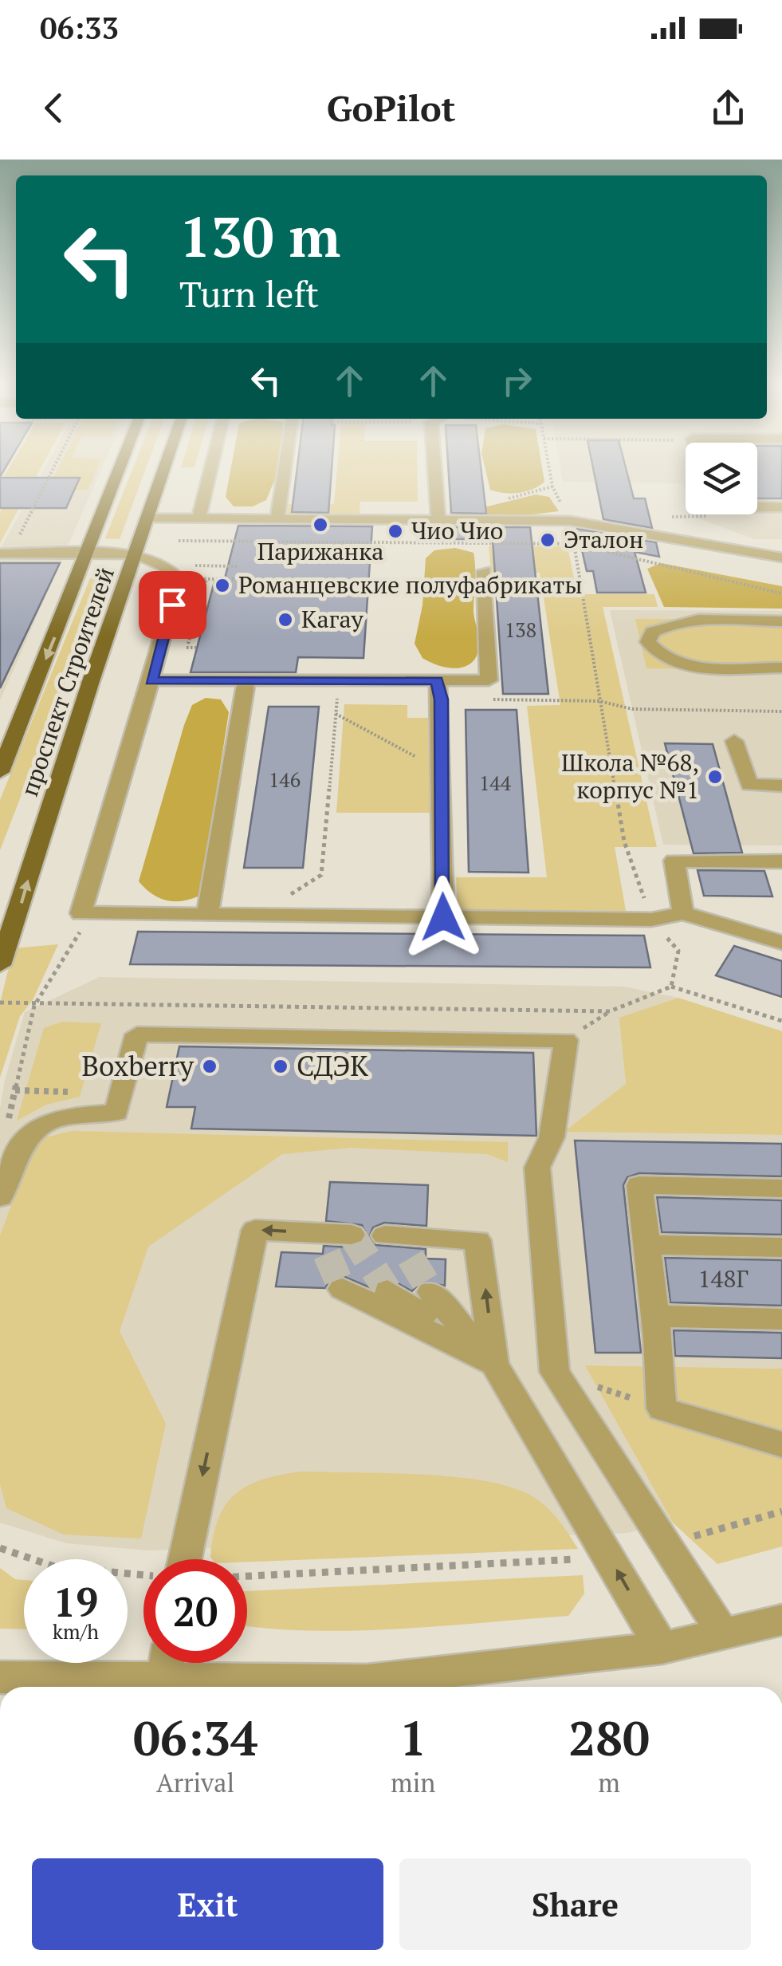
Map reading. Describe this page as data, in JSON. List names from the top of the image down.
{
  "streets": {
    "main road": ["проспект Строителей"]
  },
  "places": [
    "Парижанка",
    "Чио Чио",
    "Эталон",
    "Романцевские полуфабрикаты",
    "Кагау",
    "Школа №68, корпус №1",
    "Boxberry",
    "СДЭК"
  ],
  "house_numbers": [
    "138",
    "146",
    "144",
    "148Г"
  ],
  "page": {
    "status": "06:33",
    "header": "GoPilot",
    "turn": ["130 m", "Turn left"],
    "speed": "19 km/h",
    "limit": "20",
    "eta": [
      "06:34",
      "Arrival",
      "1",
      "min",
      "280",
      "m"
    ],
    "buttons": ["Exit", "Share"]
  }
}
